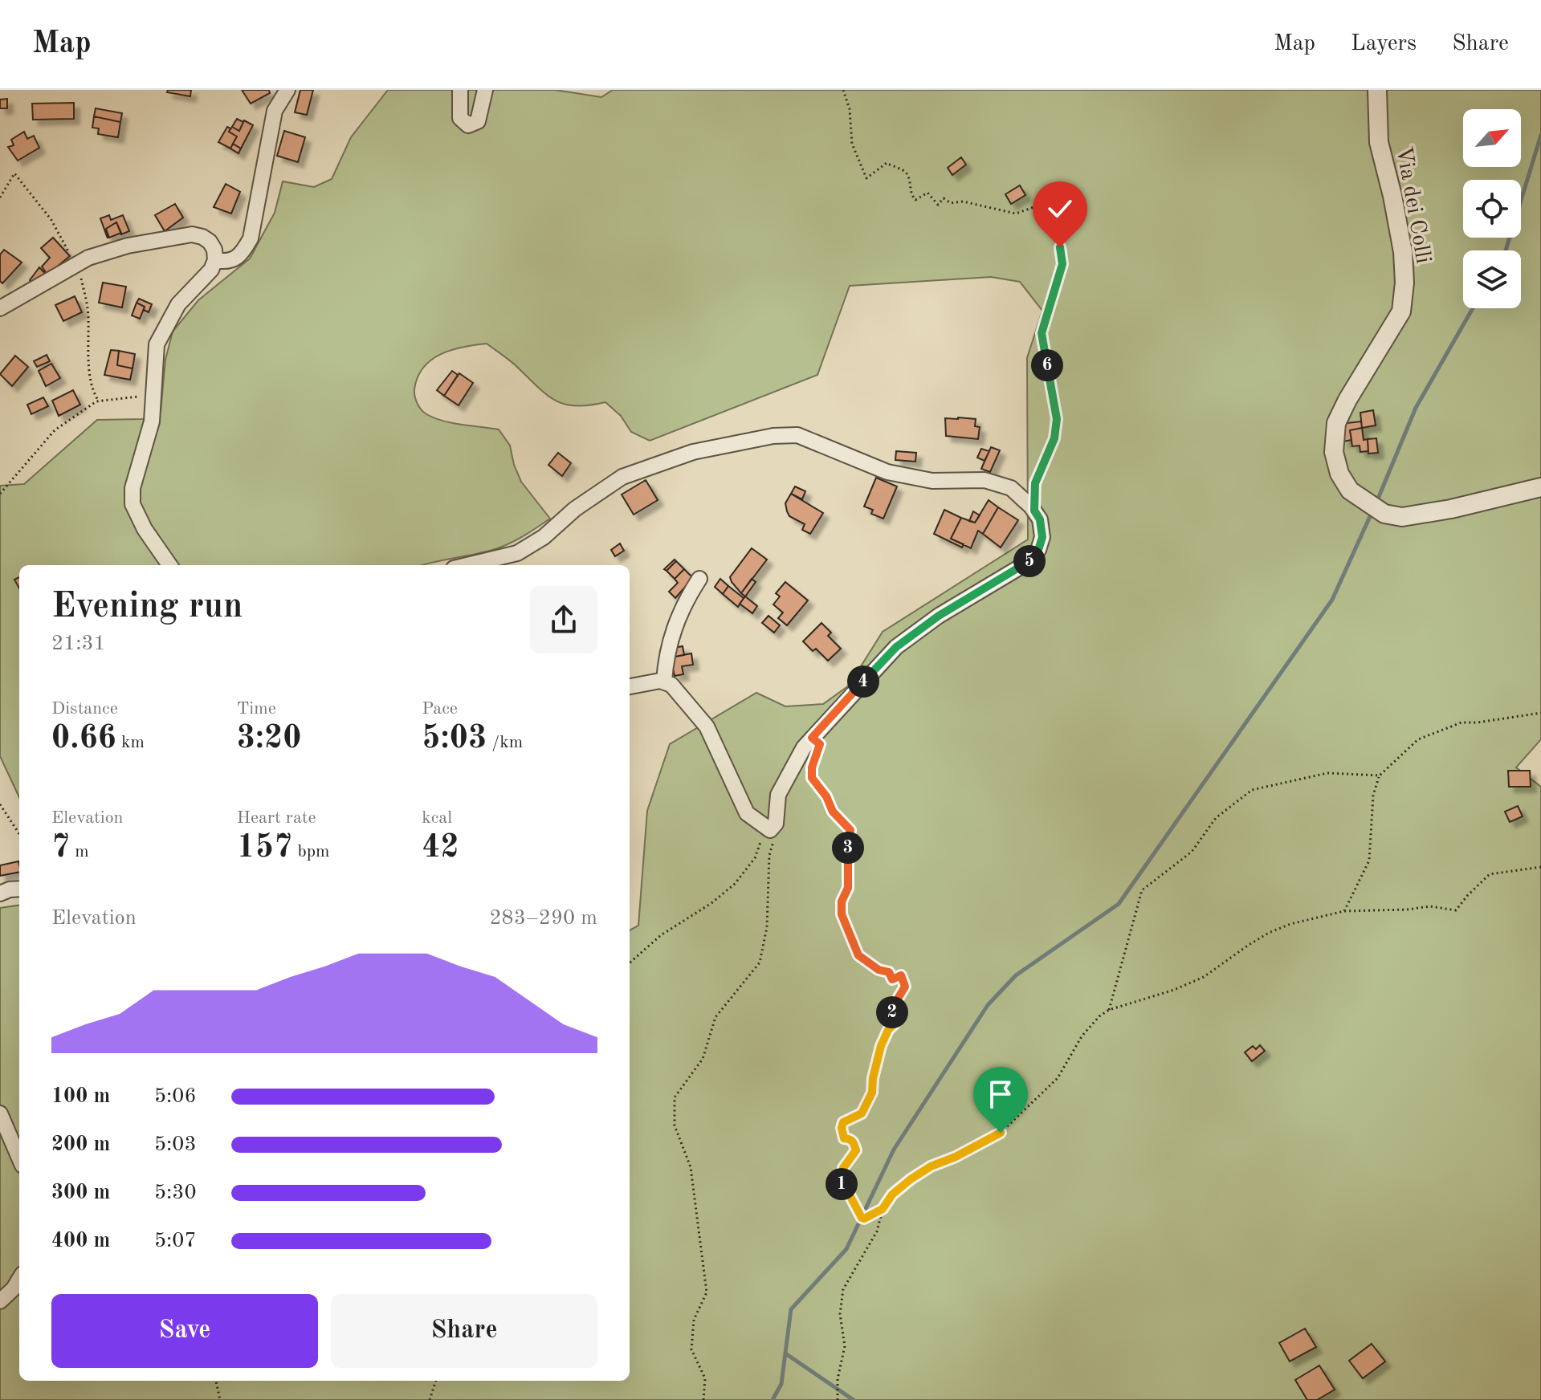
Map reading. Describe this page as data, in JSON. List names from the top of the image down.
{
  "streets": {
    "street": ["Via dei Colli"]
  },
  "north": "top right",
  "page": {
    "header": "Map",
    "nav": ["Map", "Layers", "Share"],
    "pins": [
      "6",
      "5",
      "4",
      "3",
      "2",
      "1"
    ],
    "heading": ["Evening run", "21:31"],
    "stats": [
      ["Distance", "0.66 km"],
      ["Time", "3:20"],
      ["Pace", "5:03 /km"],
      ["Elevation", "7 m"],
      ["Heart rate", "157 bpm"],
      ["kcal", "42"]
    ],
    "chart": ["Elevation", "283–290 m"],
    "list": [
      {
        "name": "100 m",
        "note": "5:06"
      },
      {
        "name": "200 m",
        "note": "5:03"
      },
      {
        "name": "300 m",
        "note": "5:30"
      },
      {
        "name": "400 m",
        "note": "5:07"
      }
    ],
    "buttons": ["Save", "Share"]
  }
}
